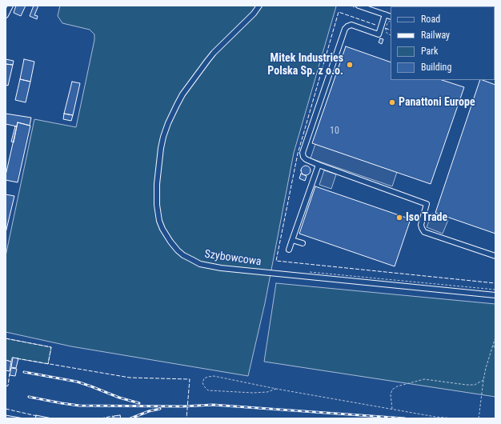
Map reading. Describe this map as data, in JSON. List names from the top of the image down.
{
  "streets": {
    "street": ["Szybowcowa"]
  },
  "places": ["Mitek Industries Polska Sp. z o.o.", "Panattoni Europe", "Iso Trade"],
  "house_numbers": ["10"],
  "legend": [
    "Road",
    "Railway",
    "Park",
    "Building"
  ]
}
